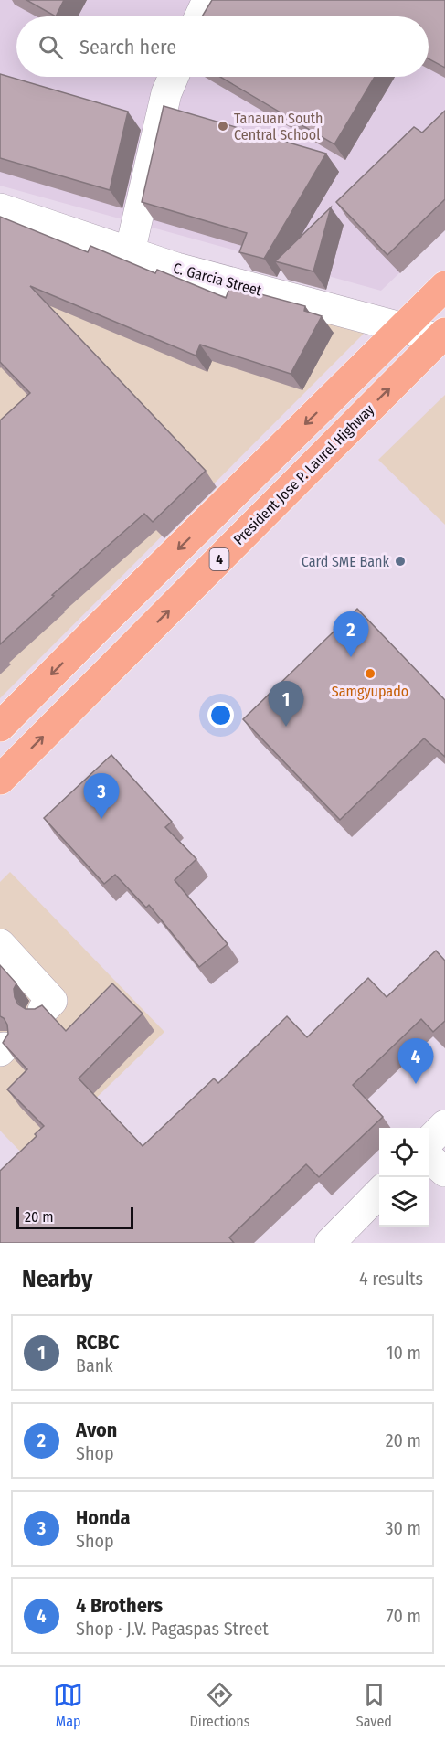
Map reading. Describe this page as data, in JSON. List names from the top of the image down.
{
  "streets": {
    "highway": ["President Jose P. Laurel Highway", "4"],
    "street": ["C. Garcia Street"]
  },
  "crossings": [
    ["C. Garcia Street", "President Jose P. Laurel Highway"],
    ["C. Garcia Street", "4"]
  ],
  "places": ["Tanauan South Central School", "Card SME Bank", "Samgyupado"],
  "scale_bar": "20 m",
  "page": {
    "search": "Search here",
    "pins": [
      "2",
      "1",
      "3",
      "4"
    ],
    "scale": "20 m",
    "heading": ["Nearby", "4 results"],
    "list": [
      {
        "mark": "1",
        "name": "RCBC",
        "note": "Bank",
        "value": "10 m"
      },
      {
        "mark": "2",
        "name": "Avon",
        "note": "Shop",
        "value": "20 m"
      },
      {
        "mark": "3",
        "name": "Honda",
        "note": "Shop",
        "value": "30 m"
      },
      {
        "mark": "4",
        "name": "4 Brothers",
        "note": "Shop · J.V. Pagaspas Street",
        "value": "70 m"
      }
    ],
    "nav": ["Map", "Directions", "Saved"]
  }
}
